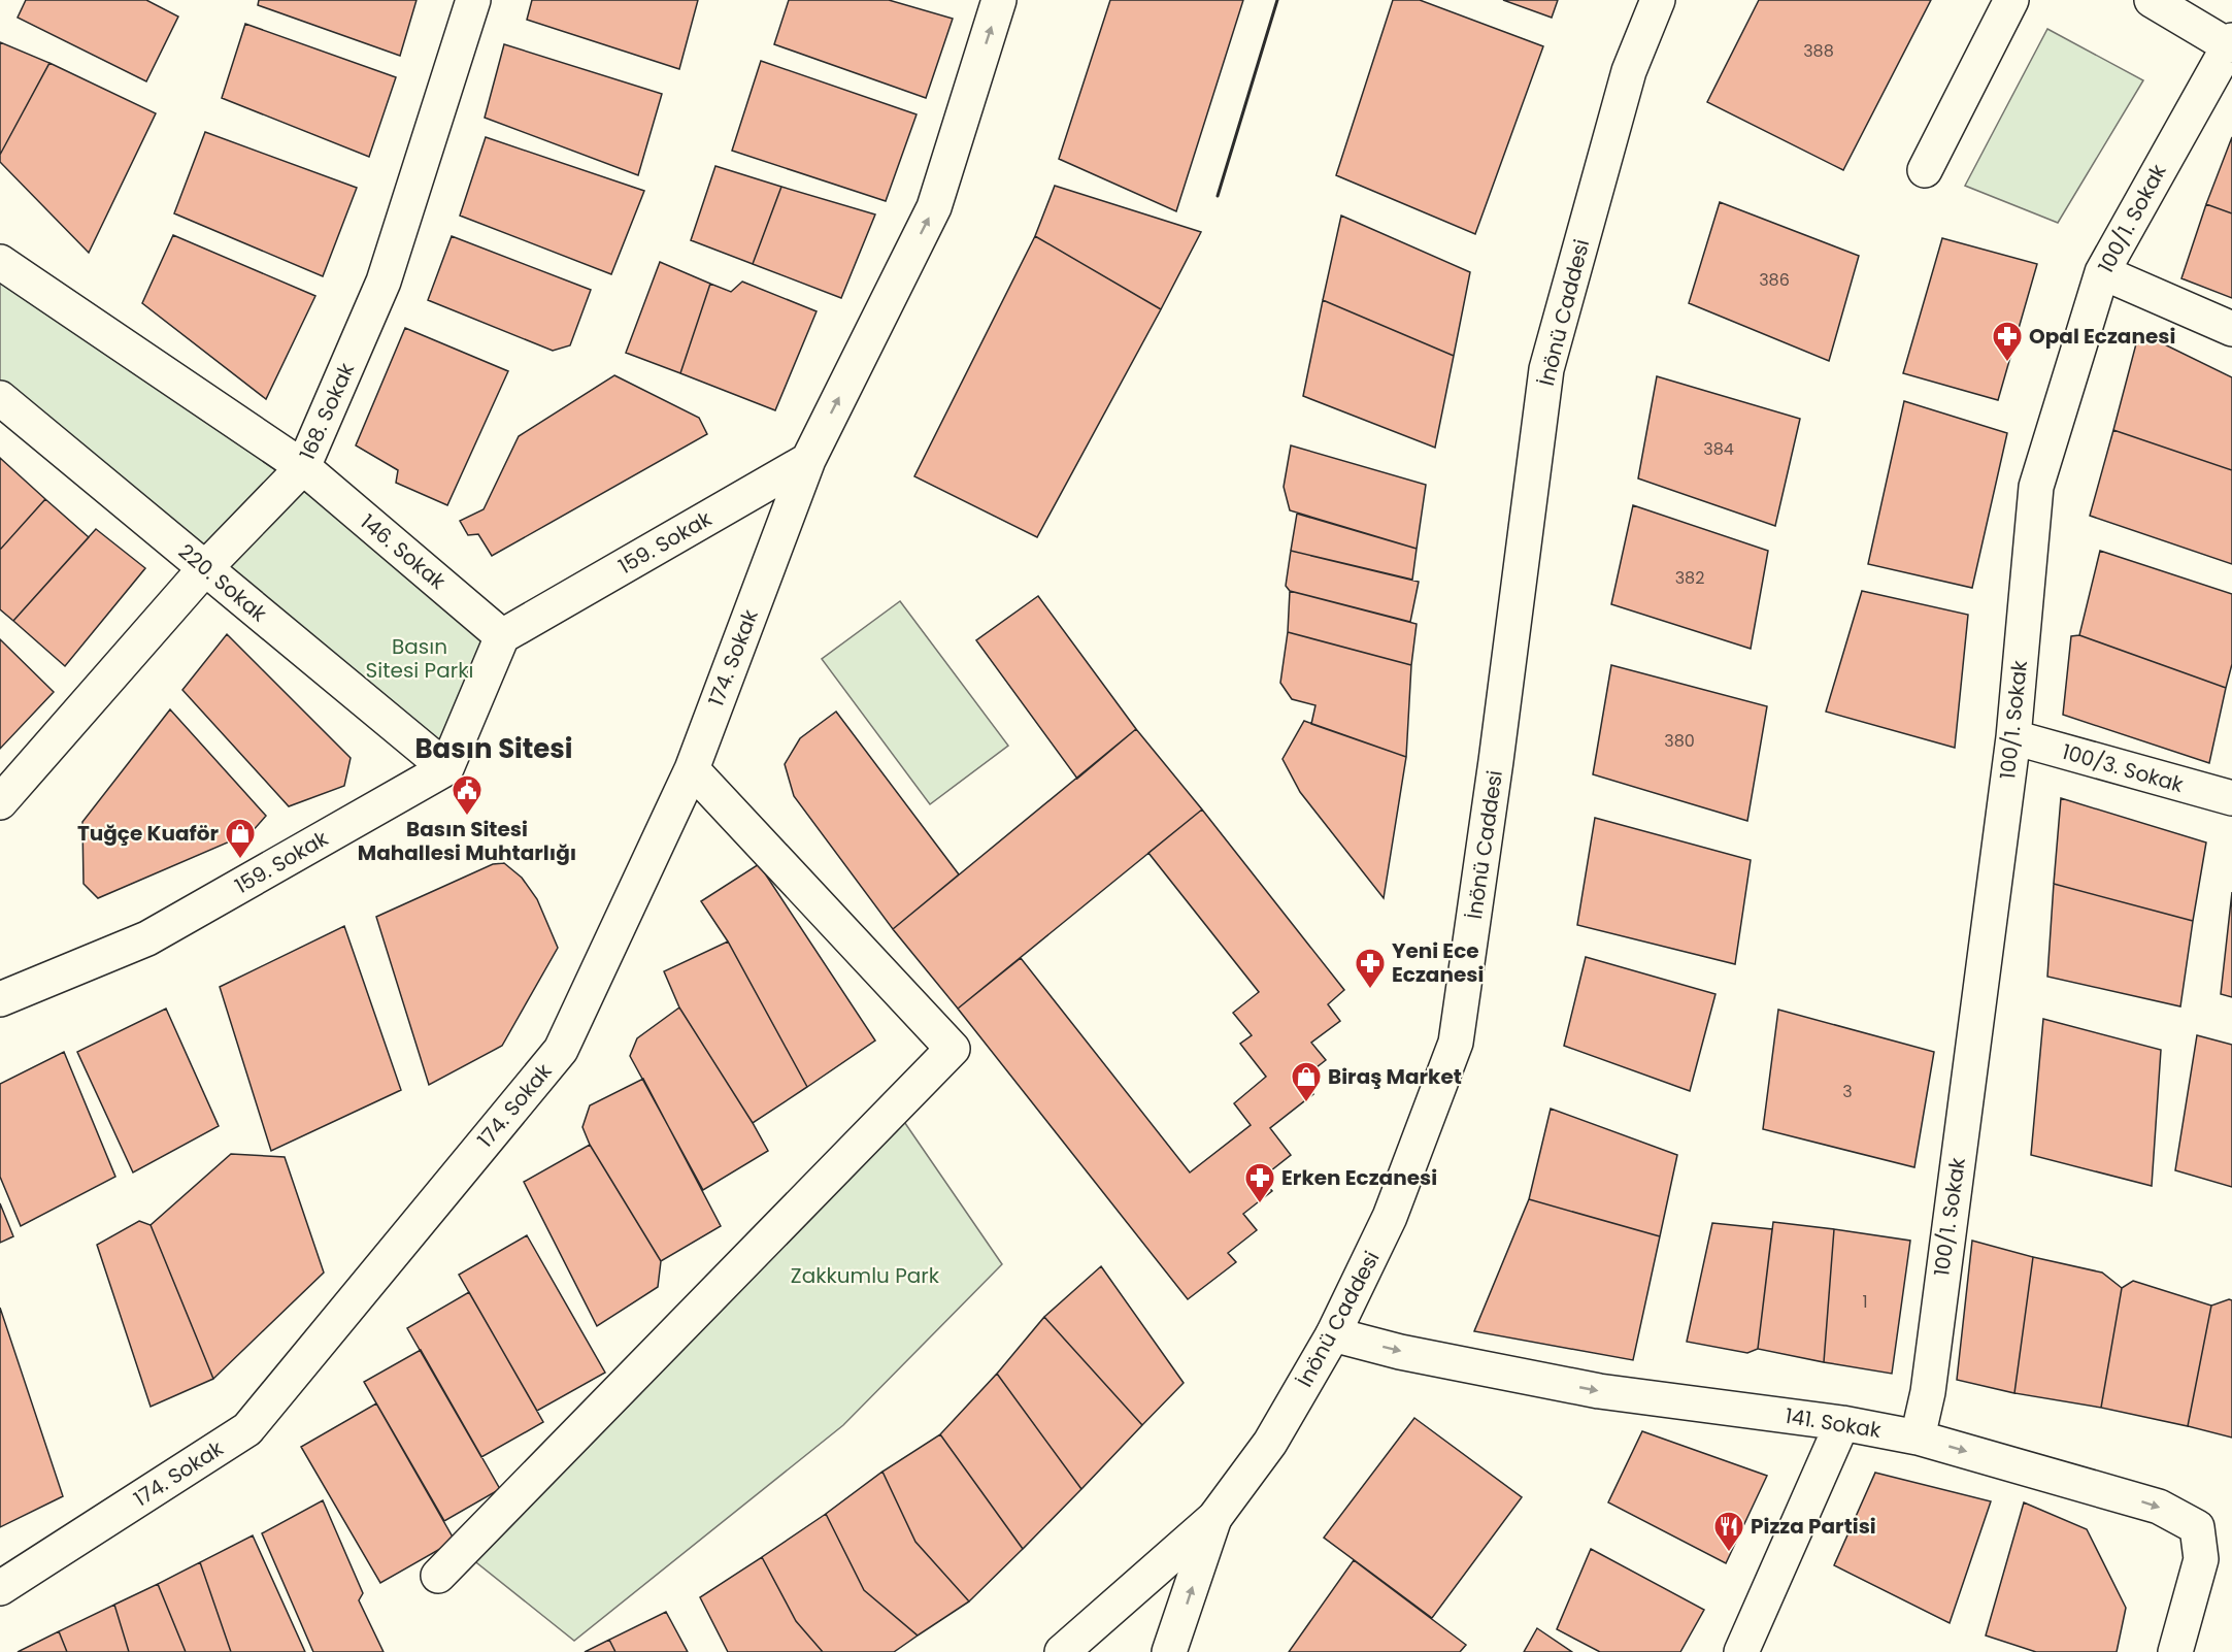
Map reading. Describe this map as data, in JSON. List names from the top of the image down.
{
  "streets": {
    "street": [
      "100/1. Sokak",
      "İnönü Caddesi",
      "168. Sokak",
      "159. Sokak",
      "146. Sokak",
      "220. Sokak",
      "174. Sokak",
      "100/3. Sokak",
      "141. Sokak"
    ]
  },
  "crossings": [
    ["100/1. Sokak", "100/3. Sokak"],
    ["100/1. Sokak", "141. Sokak"],
    ["İnönü Caddesi", "141. Sokak"],
    ["168. Sokak", "146. Sokak"],
    ["168. Sokak", "220. Sokak"],
    ["159. Sokak", "146. Sokak"],
    ["159. Sokak", "220. Sokak"],
    ["159. Sokak", "174. Sokak"]
  ],
  "one_way": ["141. Sokak"],
  "districts": ["Basın Sitesi"],
  "parks": ["Basın Sitesi Parkı", "Zakkumlu Park"],
  "places": {
    "pharmacy": ["Opal Eczanesi", "Yeni Ece Eczanesi", "Erken Eczanesi"],
    "public building": ["Basın Sitesi Mahallesi Muhtarlığı"],
    "shop": ["Tuğçe Kuaför", "Biraş Market"],
    "restaurant": ["Pizza Partisi"]
  },
  "house_numbers": [
    "388",
    "386",
    "384",
    "382",
    "380",
    "3",
    "1"
  ]
}
